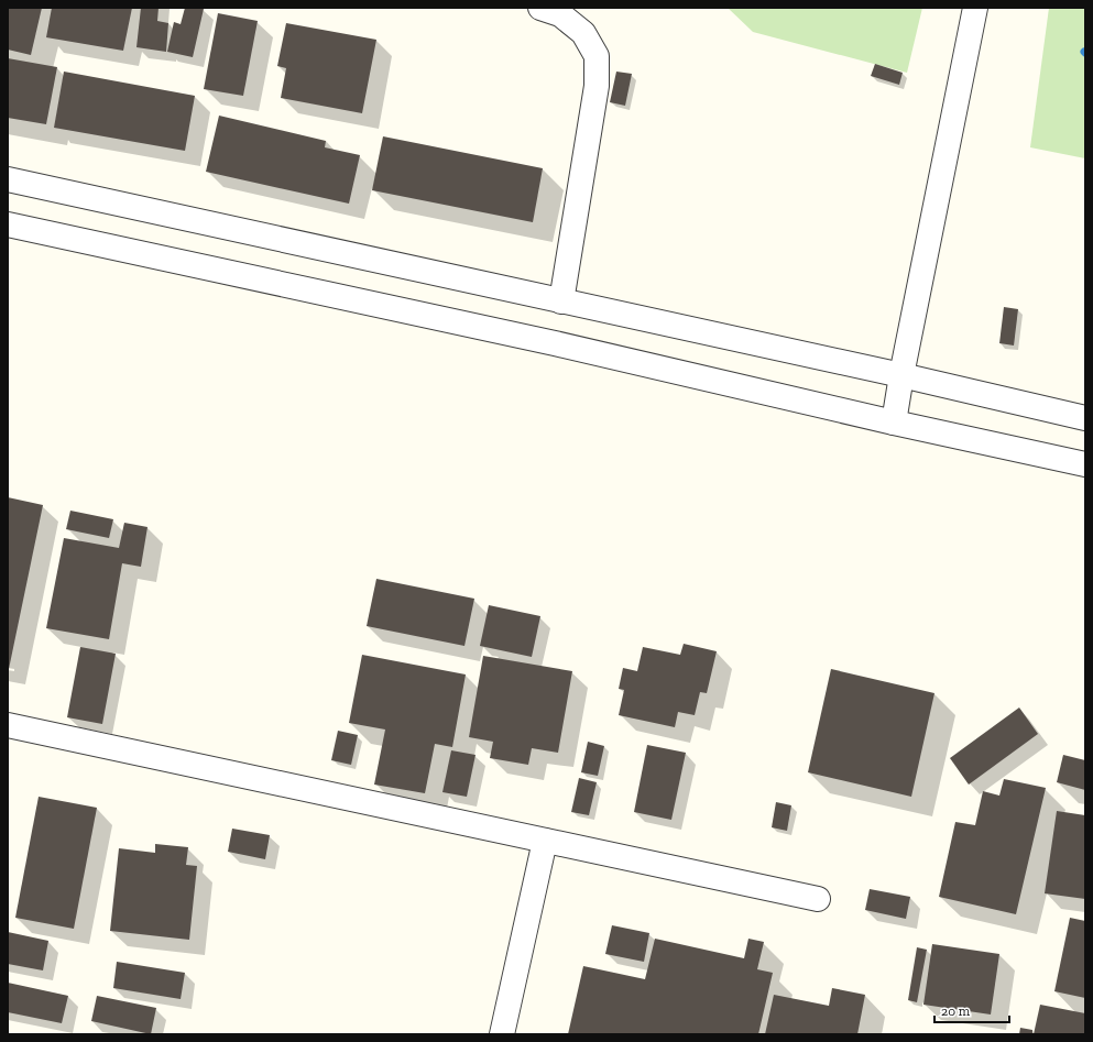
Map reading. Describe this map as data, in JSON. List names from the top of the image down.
{
  "scale_bar": "20 m"
}
